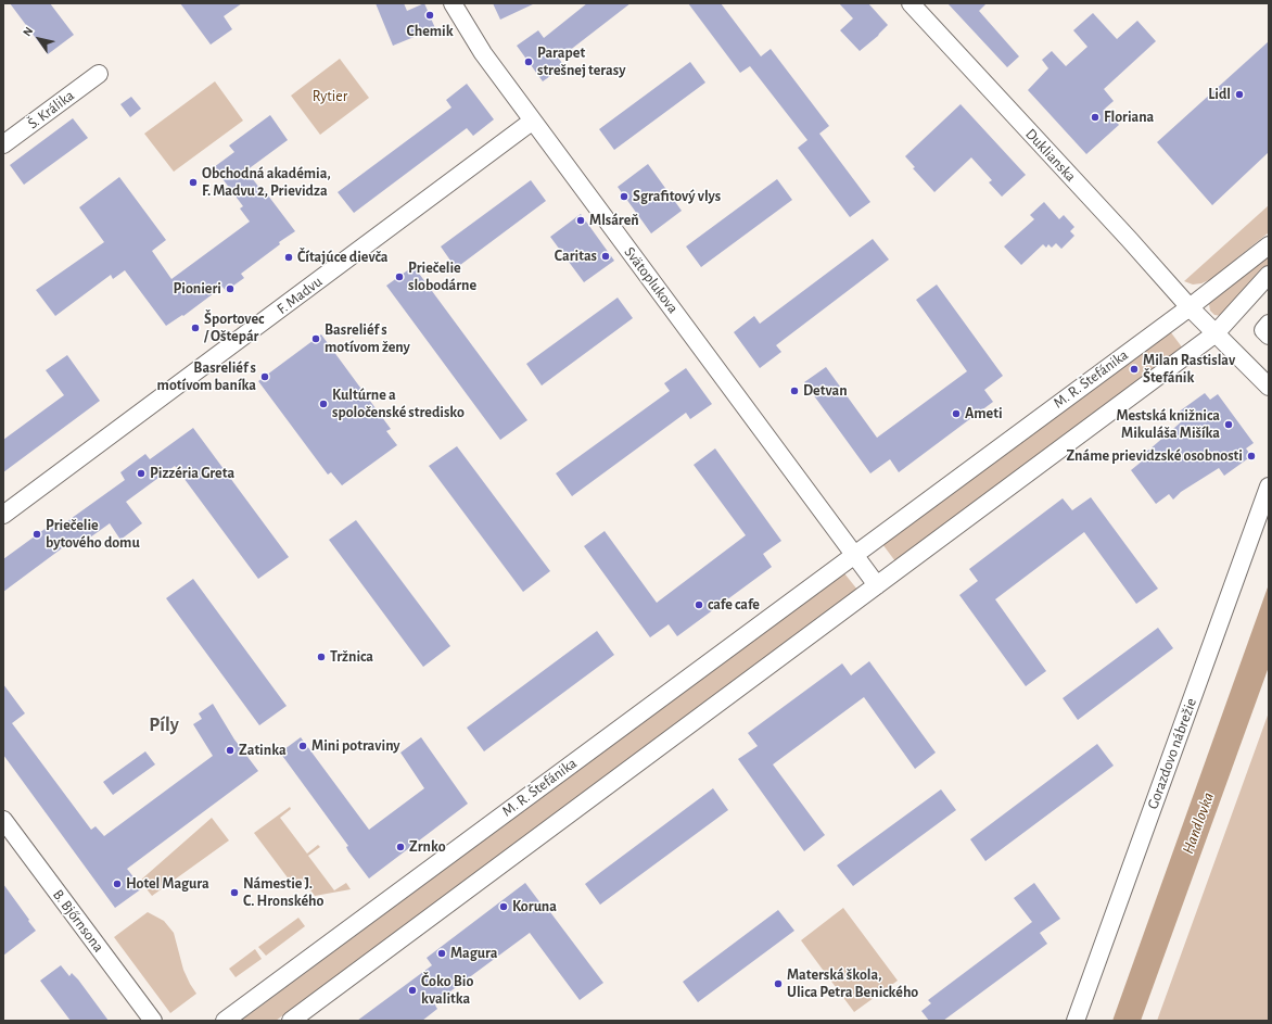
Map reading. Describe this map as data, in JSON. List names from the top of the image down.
{
  "streets": {
    "street": [
      "Š. Králika",
      "Duklianska",
      "Svätoplukova",
      "F. Madvu",
      "M. R. Štefánika",
      "Gorazdovo nábrežie",
      "B. Bjőrnsona"
    ]
  },
  "crossings": [
    ["Duklianska", "M. R. Štefánika"],
    ["Svätoplukova", "F. Madvu"],
    ["Svätoplukova", "M. R. Štefánika"]
  ],
  "districts": ["Píly"],
  "water": ["Handlovka"],
  "parks": ["Rytier"],
  "places": [
    "Chemik",
    "Parapet strešnej terasy",
    "Lidl",
    "Floriana",
    "Obchodná akadémia, F. Madvu 2, Prievidza",
    "Sgrafitový vlys",
    "Mlsáreň",
    "Caritas",
    "Čítajúce dievča",
    "Priečelie slobodárne",
    "Pionieri",
    "Športovec / Oštepár",
    "Basreliéf s motívom ženy",
    "Milan Rastislav Štefánik",
    "Basreliéf s motívom baníka",
    "Detvan",
    "Kultúrne a spoločenské stredisko",
    "Ameti",
    "Mestská knižnica Mikuláša Mišíka",
    "Známe prievidzské osobnosti",
    "Pizzéria Greta",
    "Priečelie bytového domu",
    "cafe cafe",
    "Tržnica",
    "Mini potraviny",
    "Zatinka",
    "Zrnko",
    "Hotel Magura",
    "Námestie J. C. Hronského",
    "Koruna",
    "Magura",
    "Materská škola, Ulica Petra Benického",
    "Čoko Bio kvalitka"
  ],
  "north": "top left"
}
